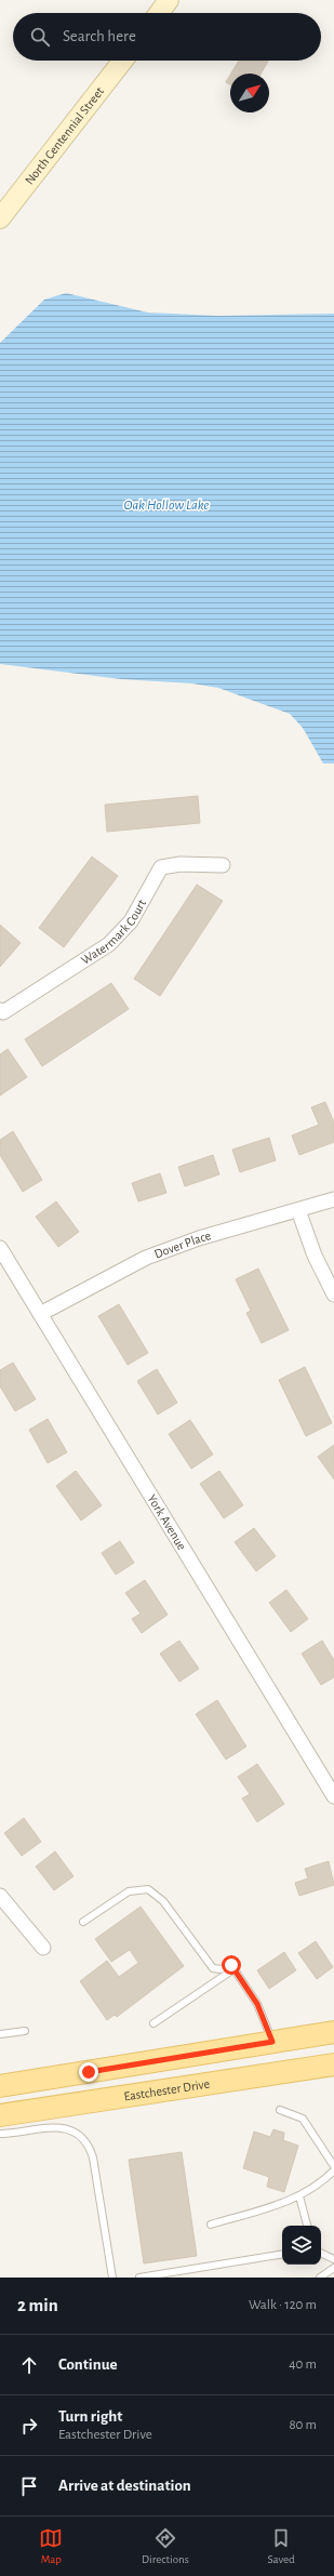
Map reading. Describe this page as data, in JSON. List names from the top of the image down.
{
  "streets": {
    "main road": ["Eastchester Drive"],
    "street": [
      "North Centennial Street",
      "Watermark Court",
      "Dover Place",
      "York Avenue"
    ]
  },
  "crossings": [
    ["Dover Place", "York Avenue"]
  ],
  "water": ["Oak Hollow Lake"],
  "north": "top right",
  "page": {
    "search": "Search here",
    "heading": ["2 min", "Walk · 120 m"],
    "list": [
      ["Continue", "40 m"],
      ["Turn right", "Eastchester Drive", "80 m"],
      "Arrive at destination"
    ],
    "nav": ["Map", "Directions", "Saved"]
  }
}
